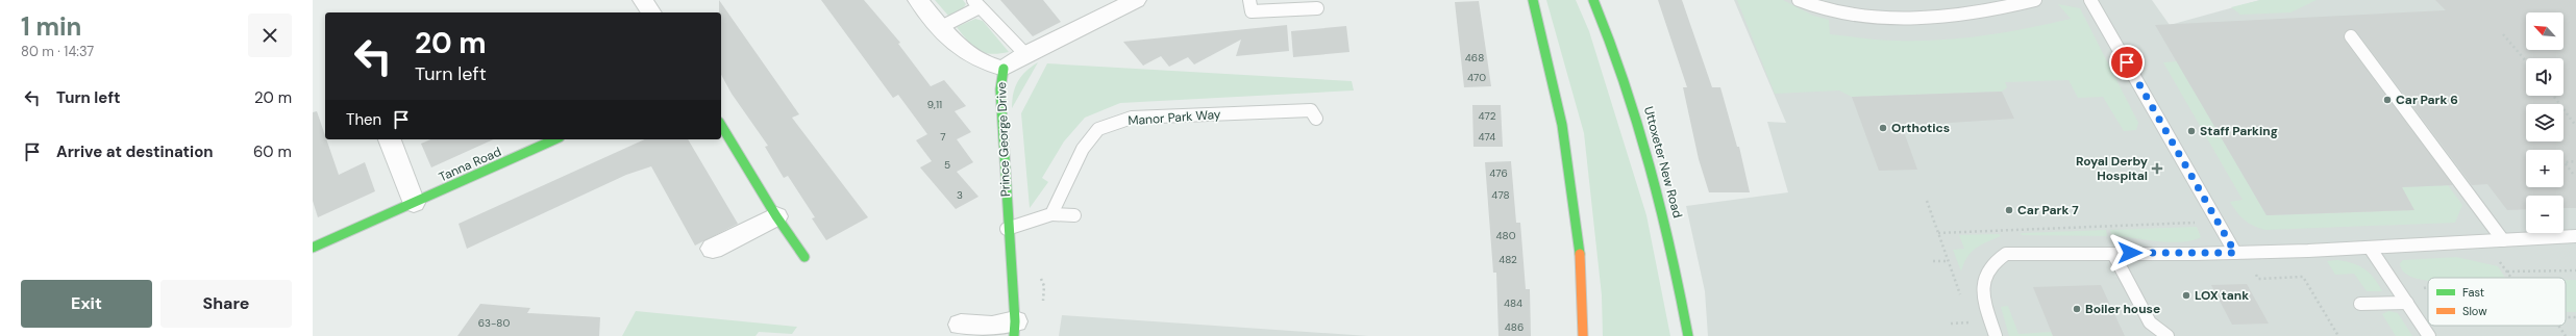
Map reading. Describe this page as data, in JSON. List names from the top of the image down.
{
  "streets": {
    "main road": ["Prince George Drive", "Uttoxeter New Road", "Tanna Road"],
    "lane": ["Manor Park Way"]
  },
  "places": {
    "other": [
      "Car Park 6",
      "Orthotics",
      "Staff Parking",
      "Car Park 7",
      "LOX tank",
      "Boiler house"
    ],
    "health": ["Royal Derby Hospital"]
  },
  "house_numbers": [
    "468",
    "470",
    "9,11",
    "472",
    "7",
    "474",
    "5",
    "476",
    "3",
    "478",
    "480",
    "482",
    "484",
    "63-80",
    "486"
  ],
  "legend": ["Fast", "Slow"],
  "north": "top left",
  "page": {
    "heading": ["1 min", "80 m · 14:37"],
    "map_buttons": ["+", "−"],
    "turn": ["20 m", "Turn left"],
    "list": [
      {
        "name": "Turn left",
        "value": "20 m"
      },
      {
        "name": "Arrive at destination",
        "value": "60 m"
      }
    ],
    "then": "Then",
    "buttons": ["Exit", "Share"]
  }
}
